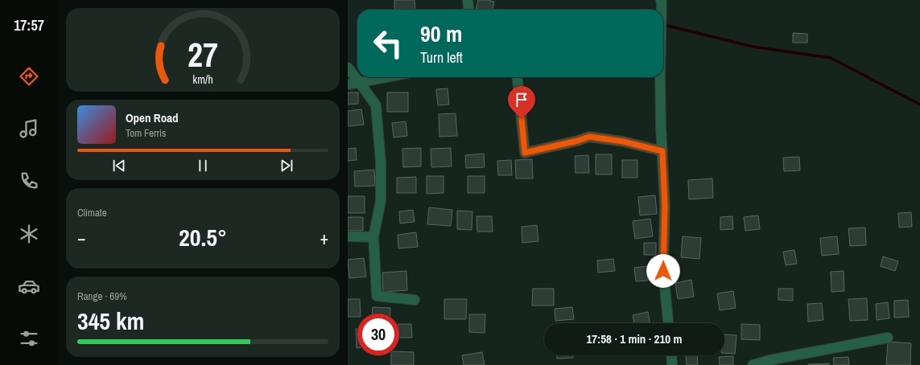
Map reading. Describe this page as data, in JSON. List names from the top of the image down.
{
  "page": {
    "tabs": "17:57",
    "turn": ["90 m", "Turn left"],
    "song": ["Open Road", "Tom Ferris"],
    "tile": [
      "Climate",
      ["Range · 69%", "345 km"]
    ],
    "heat": ["−", "20.5°", "+"],
    "limit": "30",
    "trip": "17:58 · 1 min · 210 m",
    "gauge": ["27", "km/h"]
  }
}
